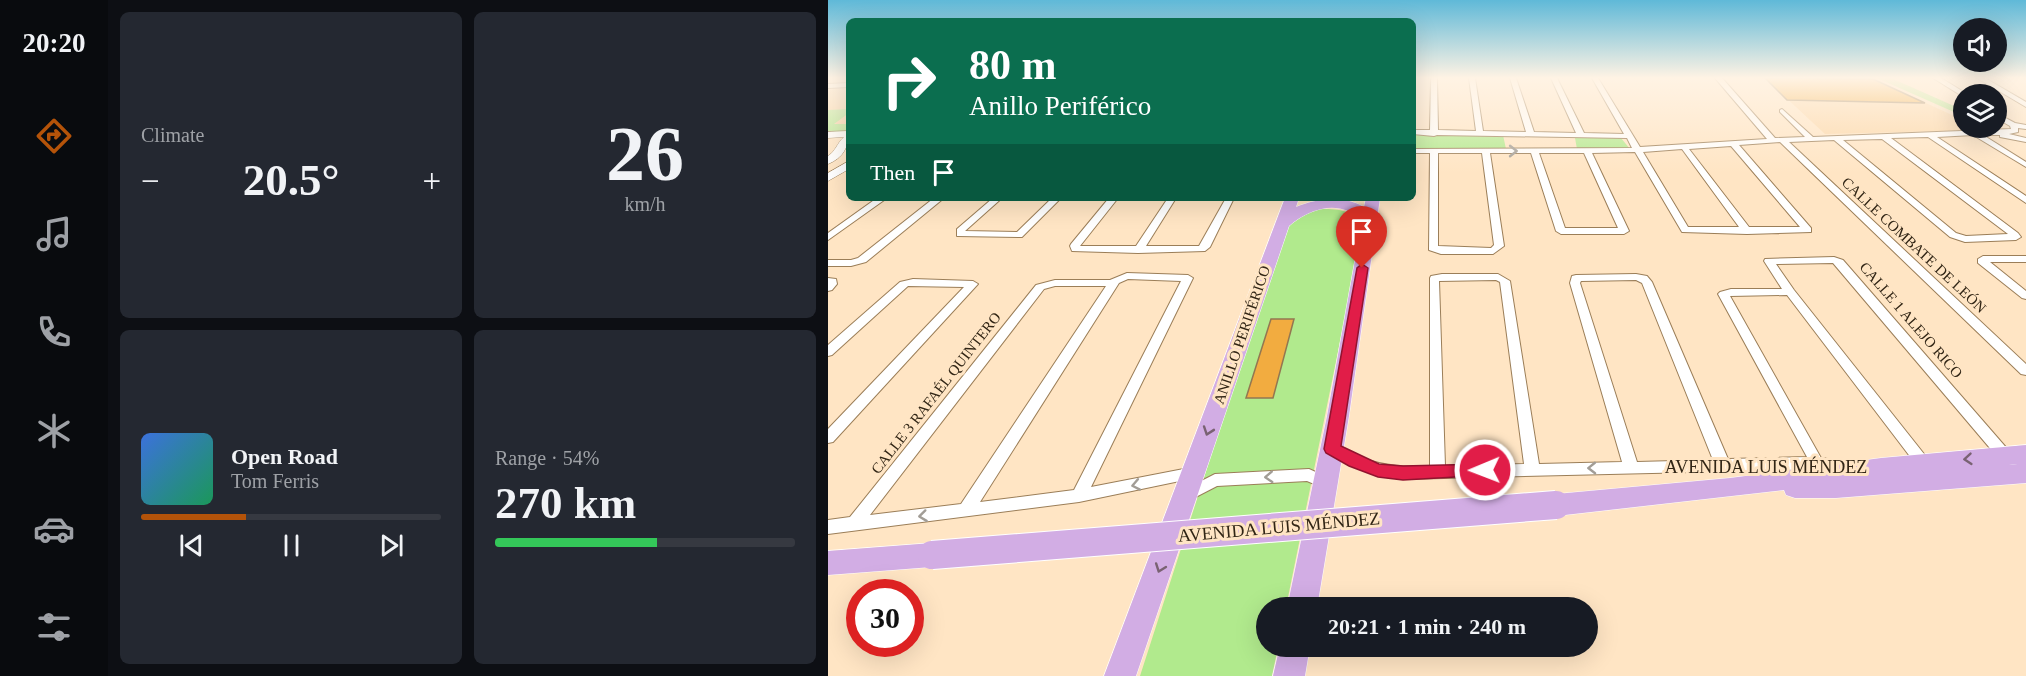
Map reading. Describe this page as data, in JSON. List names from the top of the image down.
{
  "streets": {
    "main road": ["ANILLO PERIFÉRICO", "AVENIDA LUIS MÉNDEZ"],
    "street": ["CALLE COMBATE DE LEÓN", "CALLE 1 ALEJO RICO", "CALLE 3 RAFAÉL QUINTERO"]
  },
  "crossings": [
    ["CALLE 1 ALEJO RICO", "AVENIDA LUIS MÉNDEZ"]
  ],
  "page": {
    "tabs": "20:20",
    "tile": [
      "Climate",
      ["26", "km/h"],
      ["Range · 54%", "270 km"]
    ],
    "turn": ["80 m", "Anillo Periférico"],
    "then": "Then",
    "heat": ["−", "20.5°", "+"],
    "song": ["Open Road", "Tom Ferris"],
    "limit": "30",
    "trip": "20:21 · 1 min · 240 m"
  }
}
